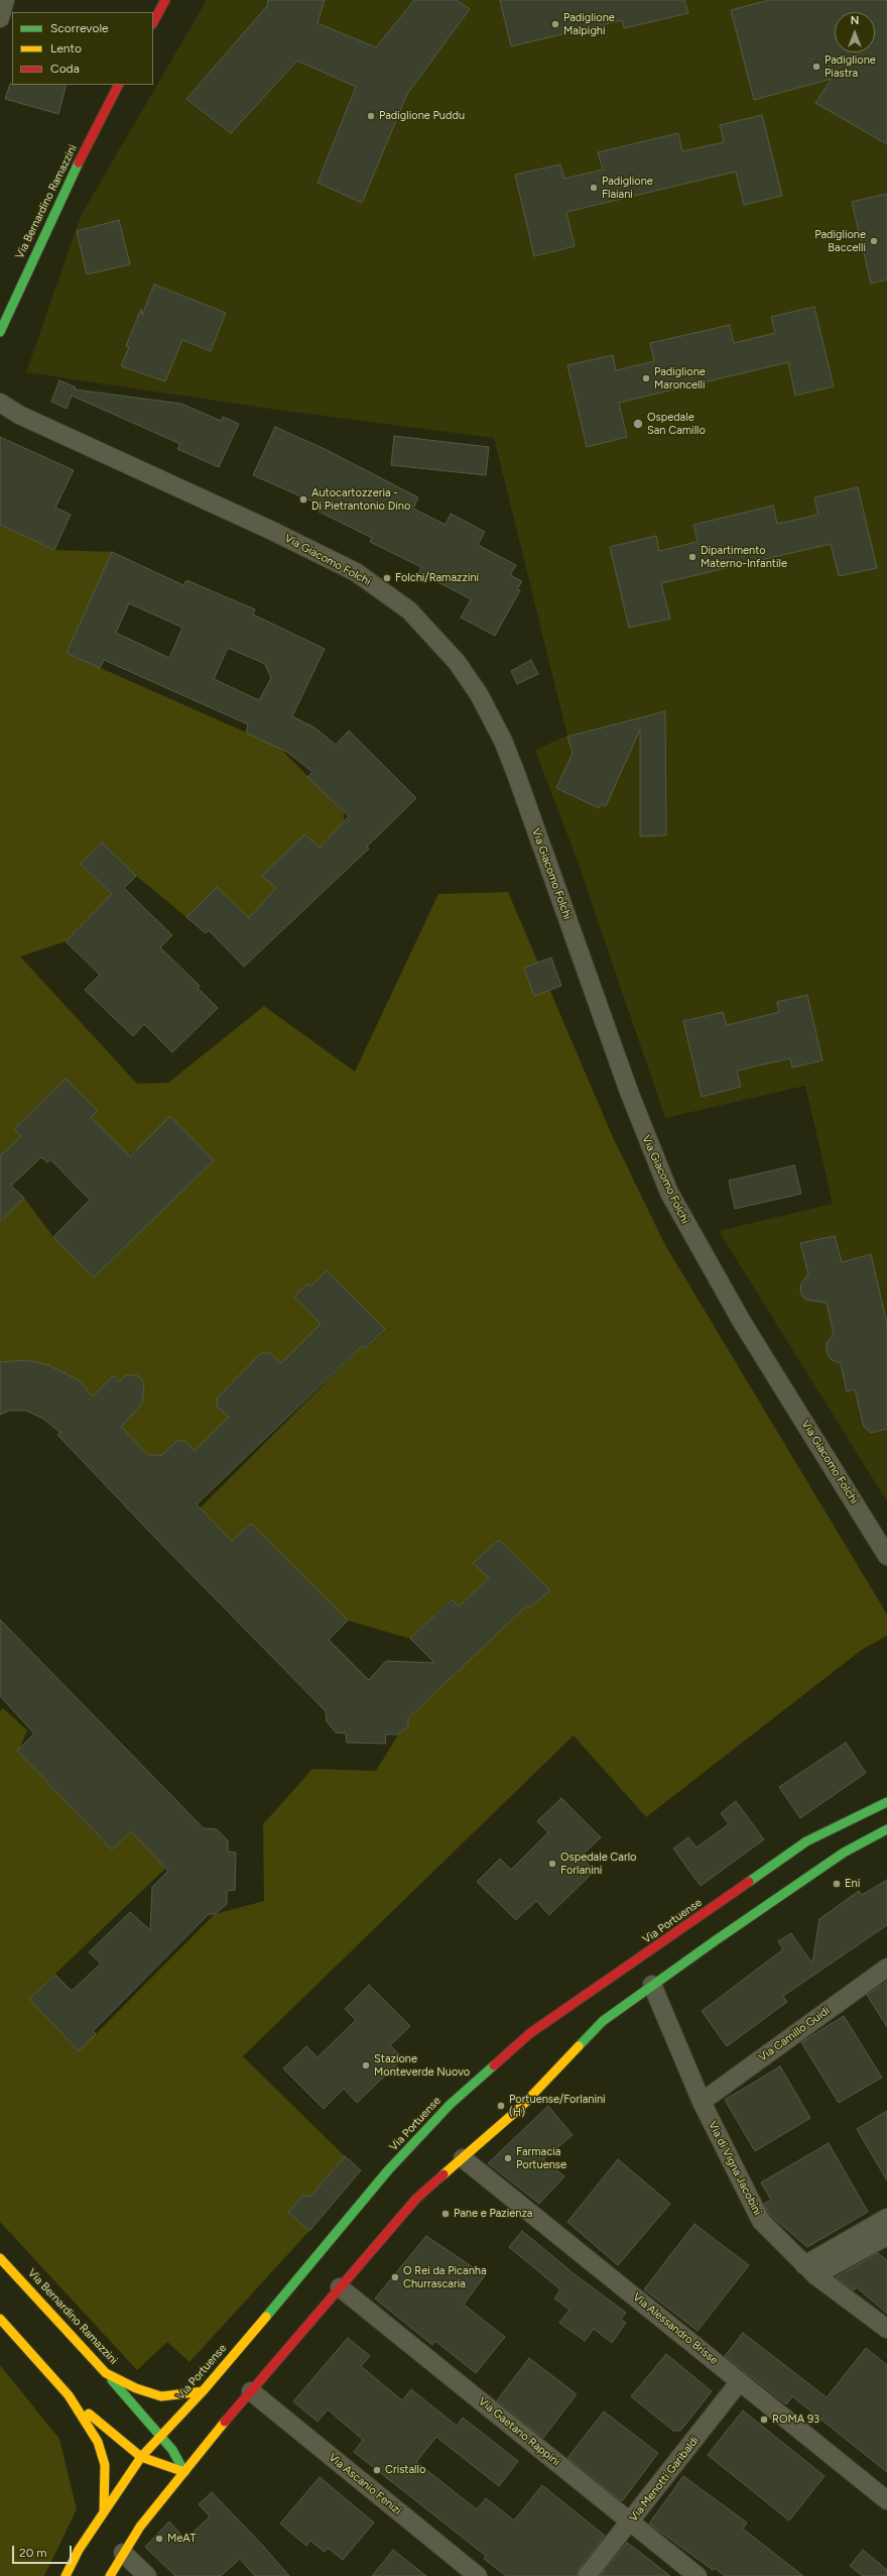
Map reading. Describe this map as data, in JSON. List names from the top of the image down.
{
  "streets": {
    "main road": ["Via Bernardino Ramazzini", "Via Portuense"],
    "street": [
      "Via Giacomo Folchi",
      "Via Camillo Guidi",
      "Via di Vigna Jacobini",
      "Via Alessandro Brisse",
      "Via Gaetano Rappini",
      "Via Menotti Garibaldi",
      "Via Ascanio Fenizi"
    ]
  },
  "crossings": [
    ["Via Bernardino Ramazzini", "Via Portuense"],
    ["Via Camillo Guidi", "Via di Vigna Jacobini"],
    ["Via Alessandro Brisse", "Via Menotti Garibaldi"],
    ["Via Gaetano Rappini", "Via Menotti Garibaldi"]
  ],
  "places": [
    "Padiglione Malpighi",
    "Padiglione Piastra",
    "Padiglione Puddu",
    "Padiglione Flaiani",
    "Padiglione Baccelli",
    "Padiglione Maroncelli",
    "Ospedale San Camillo",
    "Autocartozzeria - Di Pietrantonio Dino",
    "Dipartimento Materno-Infantile",
    "Folchi/Ramazzini",
    "Ospedale Carlo Forlanini",
    "Eni",
    "Stazione Monteverde Nuovo",
    "Portuense/Forlanini (H)",
    "Farmacia Portuense",
    "Pane e Pazienza",
    "O Rei da Picanha Churrascaria",
    "ROMA 93",
    "Cristallo",
    "MeAT"
  ],
  "legend": ["Scorrevole", "Lento", "Coda"],
  "scale_bar": "20 m",
  "north": "top"
}
